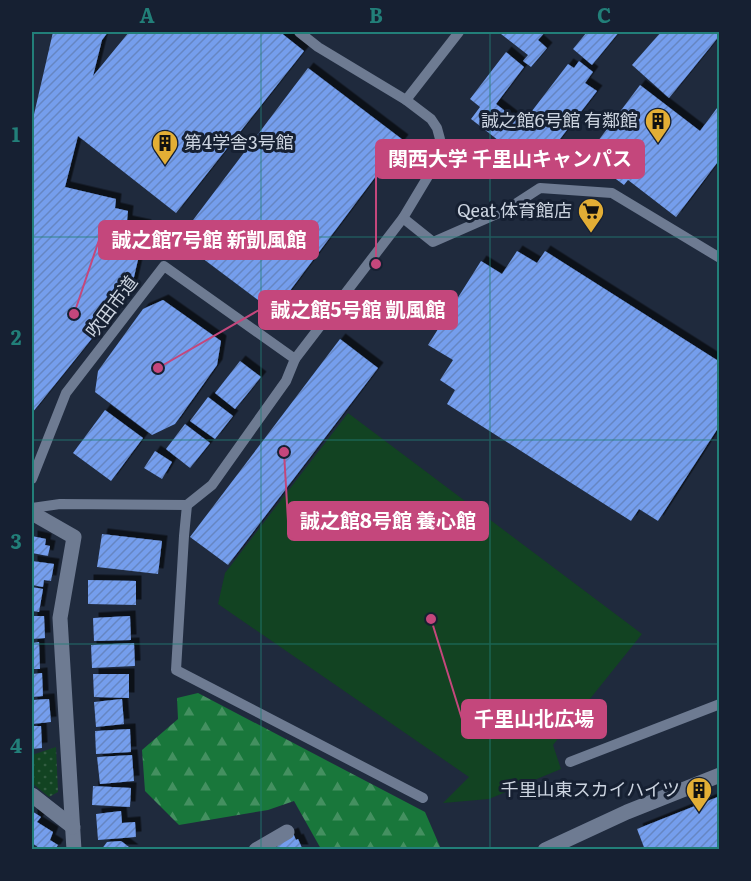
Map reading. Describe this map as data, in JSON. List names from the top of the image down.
{
  "streets": {
    "lane": ["吹田市道"]
  },
  "places": {
    "building": ["誠之館6号館 有鄰館", "第4学舎3号館", "千里山東スカイハイツ"],
    "supermarket": ["Qeat 体育館店"],
    "other": [
      "関西大学 千里山キャンパス",
      "誠之館7号館 新凱風館",
      "誠之館5号館 凱風館",
      "誠之館8号館 養心館",
      "千里山北広場"
    ]
  },
  "grid": {
    "columns": ["A", "B", "C"],
    "rows": [
      "1",
      "2",
      "3",
      "4"
    ]
  }
}
